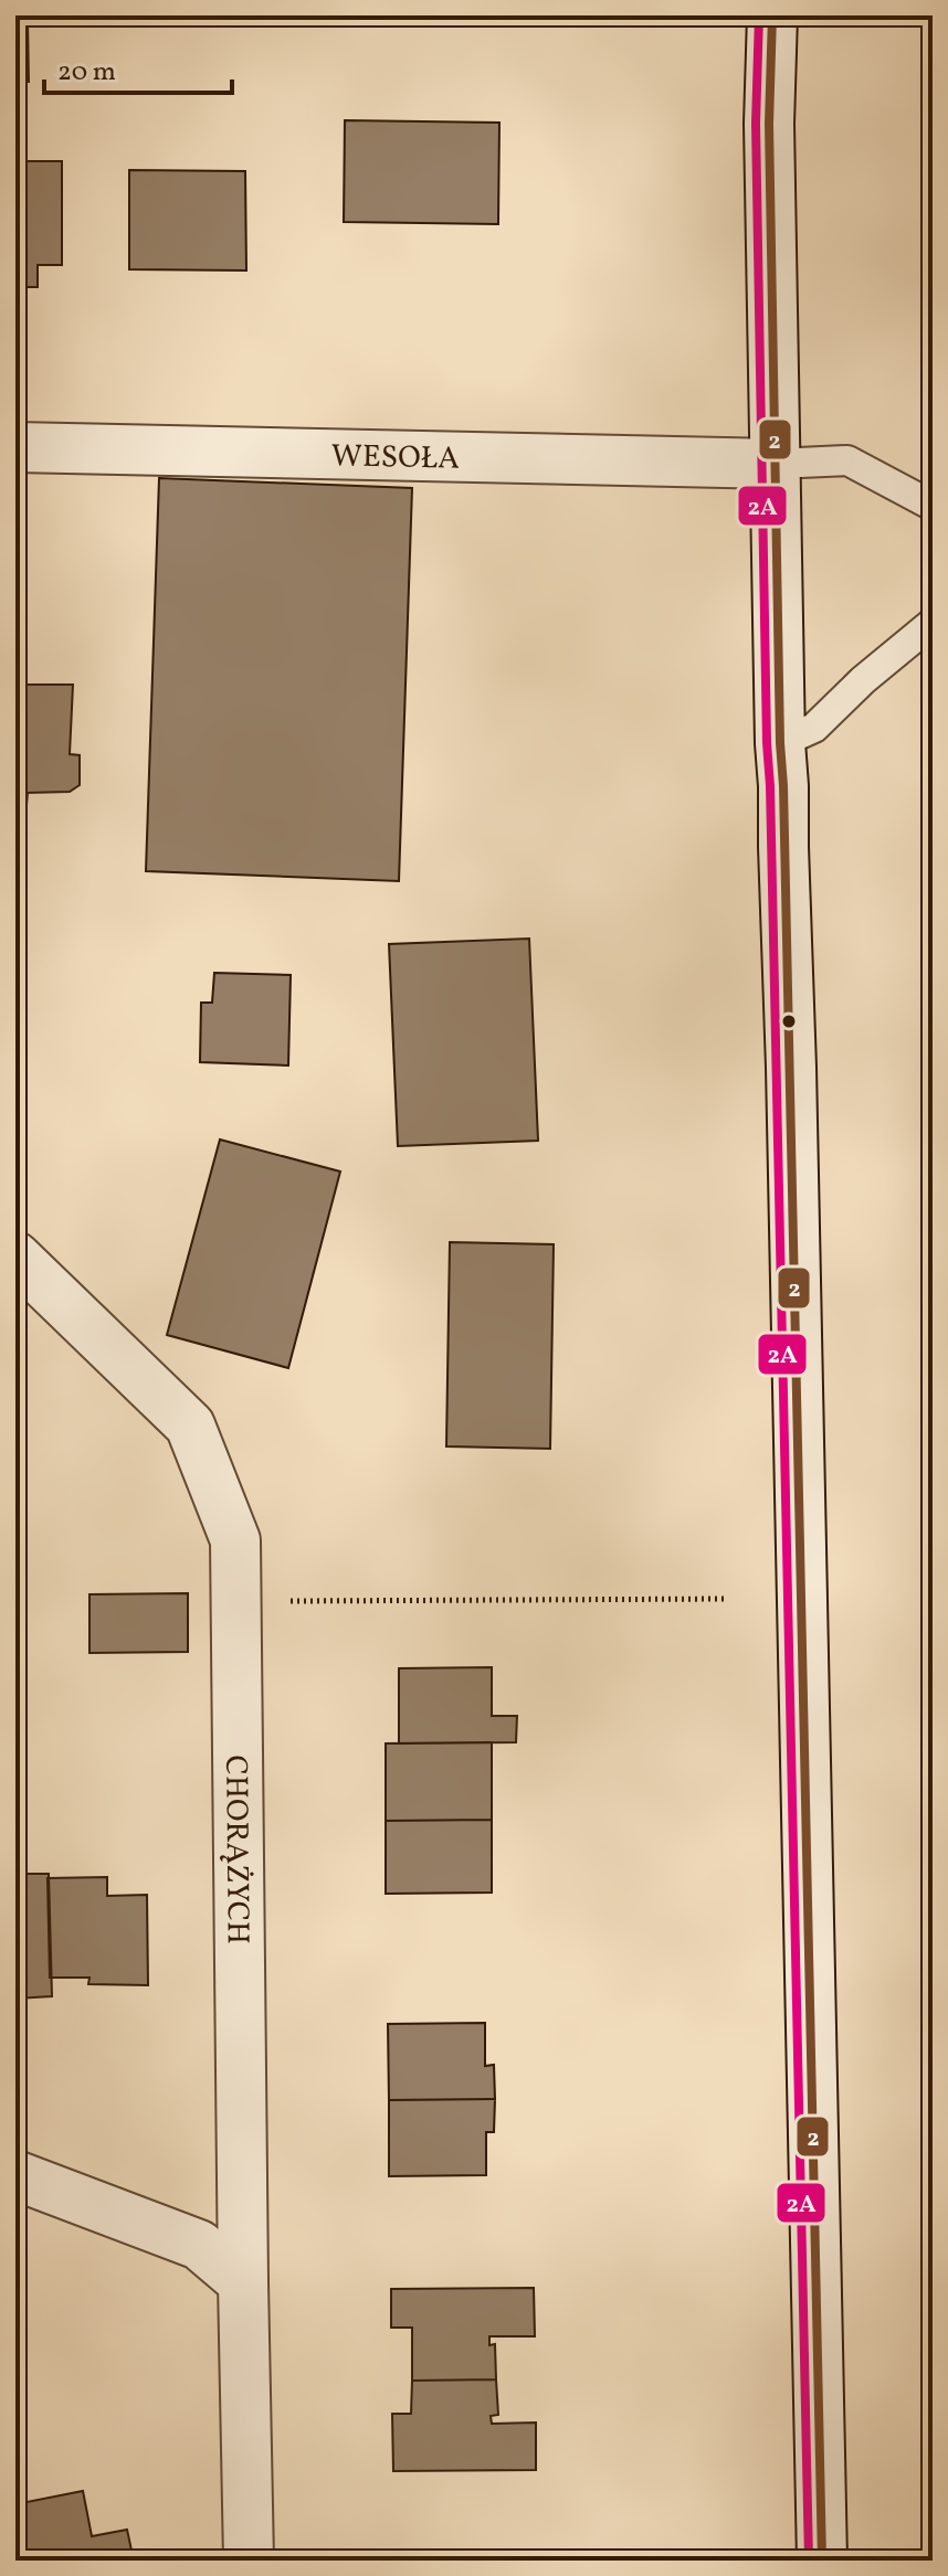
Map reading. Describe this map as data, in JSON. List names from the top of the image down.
{
  "streets": {
    "main road": ["WESOŁA", "CHORĄŻYCH"]
  },
  "lines": ["transit line 2", "transit line 2A"],
  "scale_bar": "20 m"
}
